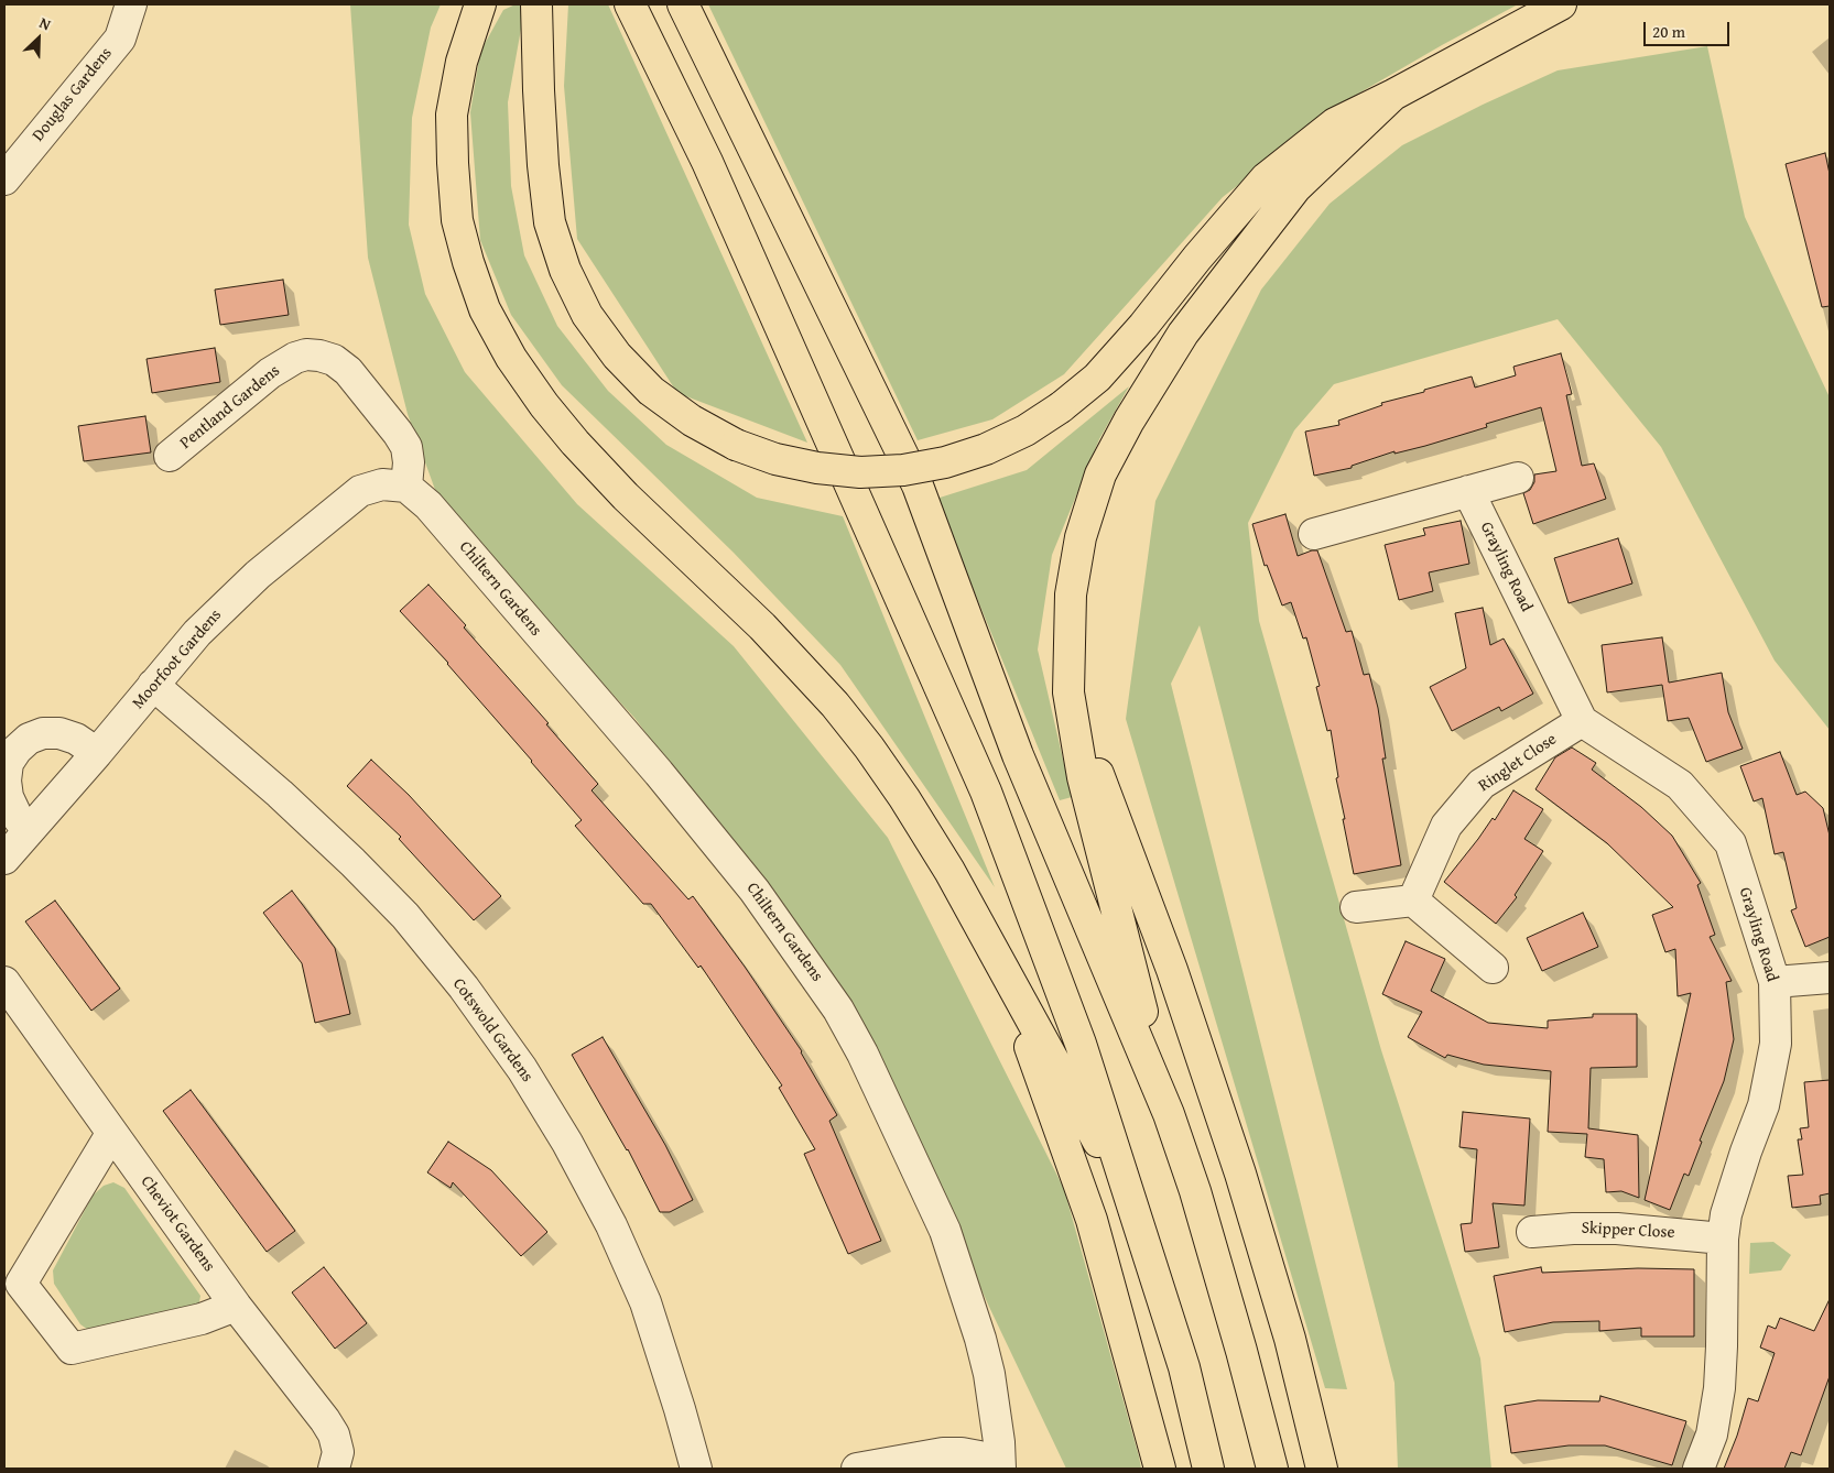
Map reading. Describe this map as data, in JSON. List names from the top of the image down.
{
  "streets": {
    "street": [
      "Douglas Gardens",
      "Pentland Gardens",
      "Grayling Road",
      "Chiltern Gardens",
      "Moorfoot Gardens",
      "Ringlet Close",
      "Cotswold Gardens",
      "Cheviot Gardens",
      "Skipper Close"
    ]
  },
  "crossings": [
    ["Pentland Gardens", "Chiltern Gardens"],
    ["Pentland Gardens", "Moorfoot Gardens"],
    ["Grayling Road", "Ringlet Close"],
    ["Grayling Road", "Skipper Close"],
    ["Chiltern Gardens", "Moorfoot Gardens"],
    ["Moorfoot Gardens", "Cotswold Gardens"]
  ],
  "scale_bar": "20 m",
  "north": "top right"
}
